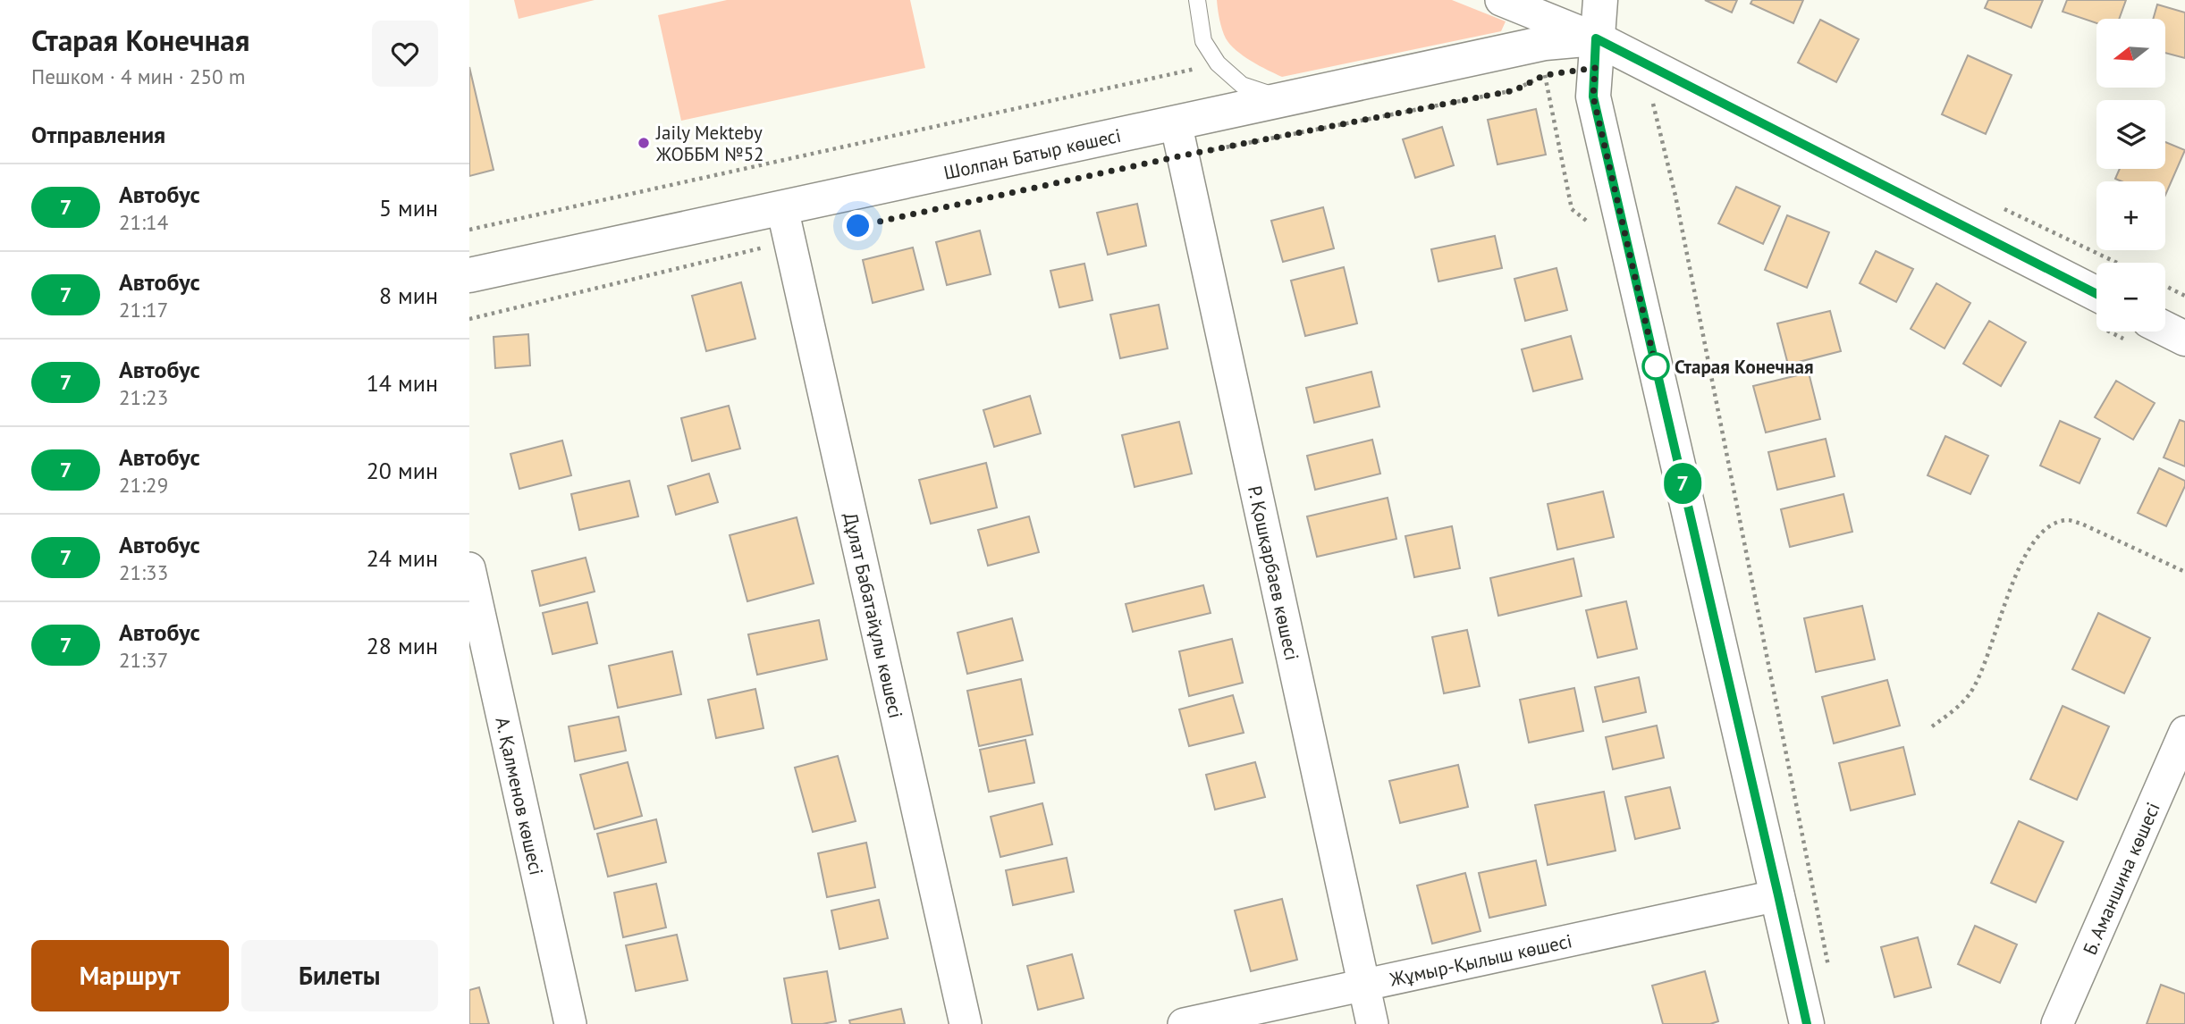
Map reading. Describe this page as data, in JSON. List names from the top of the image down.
{
  "streets": {
    "street": [
      "Шолпан Батыр көшесі",
      "Р. Қошқарбаев көшесі",
      "Дұлат Бабатайұлы көшесі",
      "А. Қалменов көшесі",
      "Б. Аманшина көшесі",
      "Жұмыр-Қылыш көшесі"
    ]
  },
  "crossings": [
    ["Шолпан Батыр көшесі", "Р. Қошқарбаев көшесі"],
    ["Шолпан Батыр көшесі", "Дұлат Бабатайұлы көшесі"],
    ["Р. Қошқарбаев көшесі", "Жұмыр-Қылыш көшесі"]
  ],
  "places": ["Jaily Mekteby ЖОББМ №52", "Старая Конечная"],
  "lines": ["bus line 7"],
  "north": "left",
  "page": {
    "heading": [
      ["Старая Конечная", "Пешком · 4 мин · 250 m"],
      "Отправления"
    ],
    "on_map": "7",
    "map_buttons": ["+", "−"],
    "list": [
      {
        "mark": "7",
        "name": "Автобус",
        "note": "21:14",
        "value": "5 мин"
      },
      {
        "mark": "7",
        "name": "Автобус",
        "note": "21:17",
        "value": "8 мин"
      },
      {
        "mark": "7",
        "name": "Автобус",
        "note": "21:23",
        "value": "14 мин"
      },
      {
        "mark": "7",
        "name": "Автобус",
        "note": "21:29",
        "value": "20 мин"
      },
      {
        "mark": "7",
        "name": "Автобус",
        "note": "21:33",
        "value": "24 мин"
      },
      {
        "mark": "7",
        "name": "Автобус",
        "note": "21:37",
        "value": "28 мин"
      }
    ],
    "buttons": ["Маршрут", "Билеты"]
  }
}
